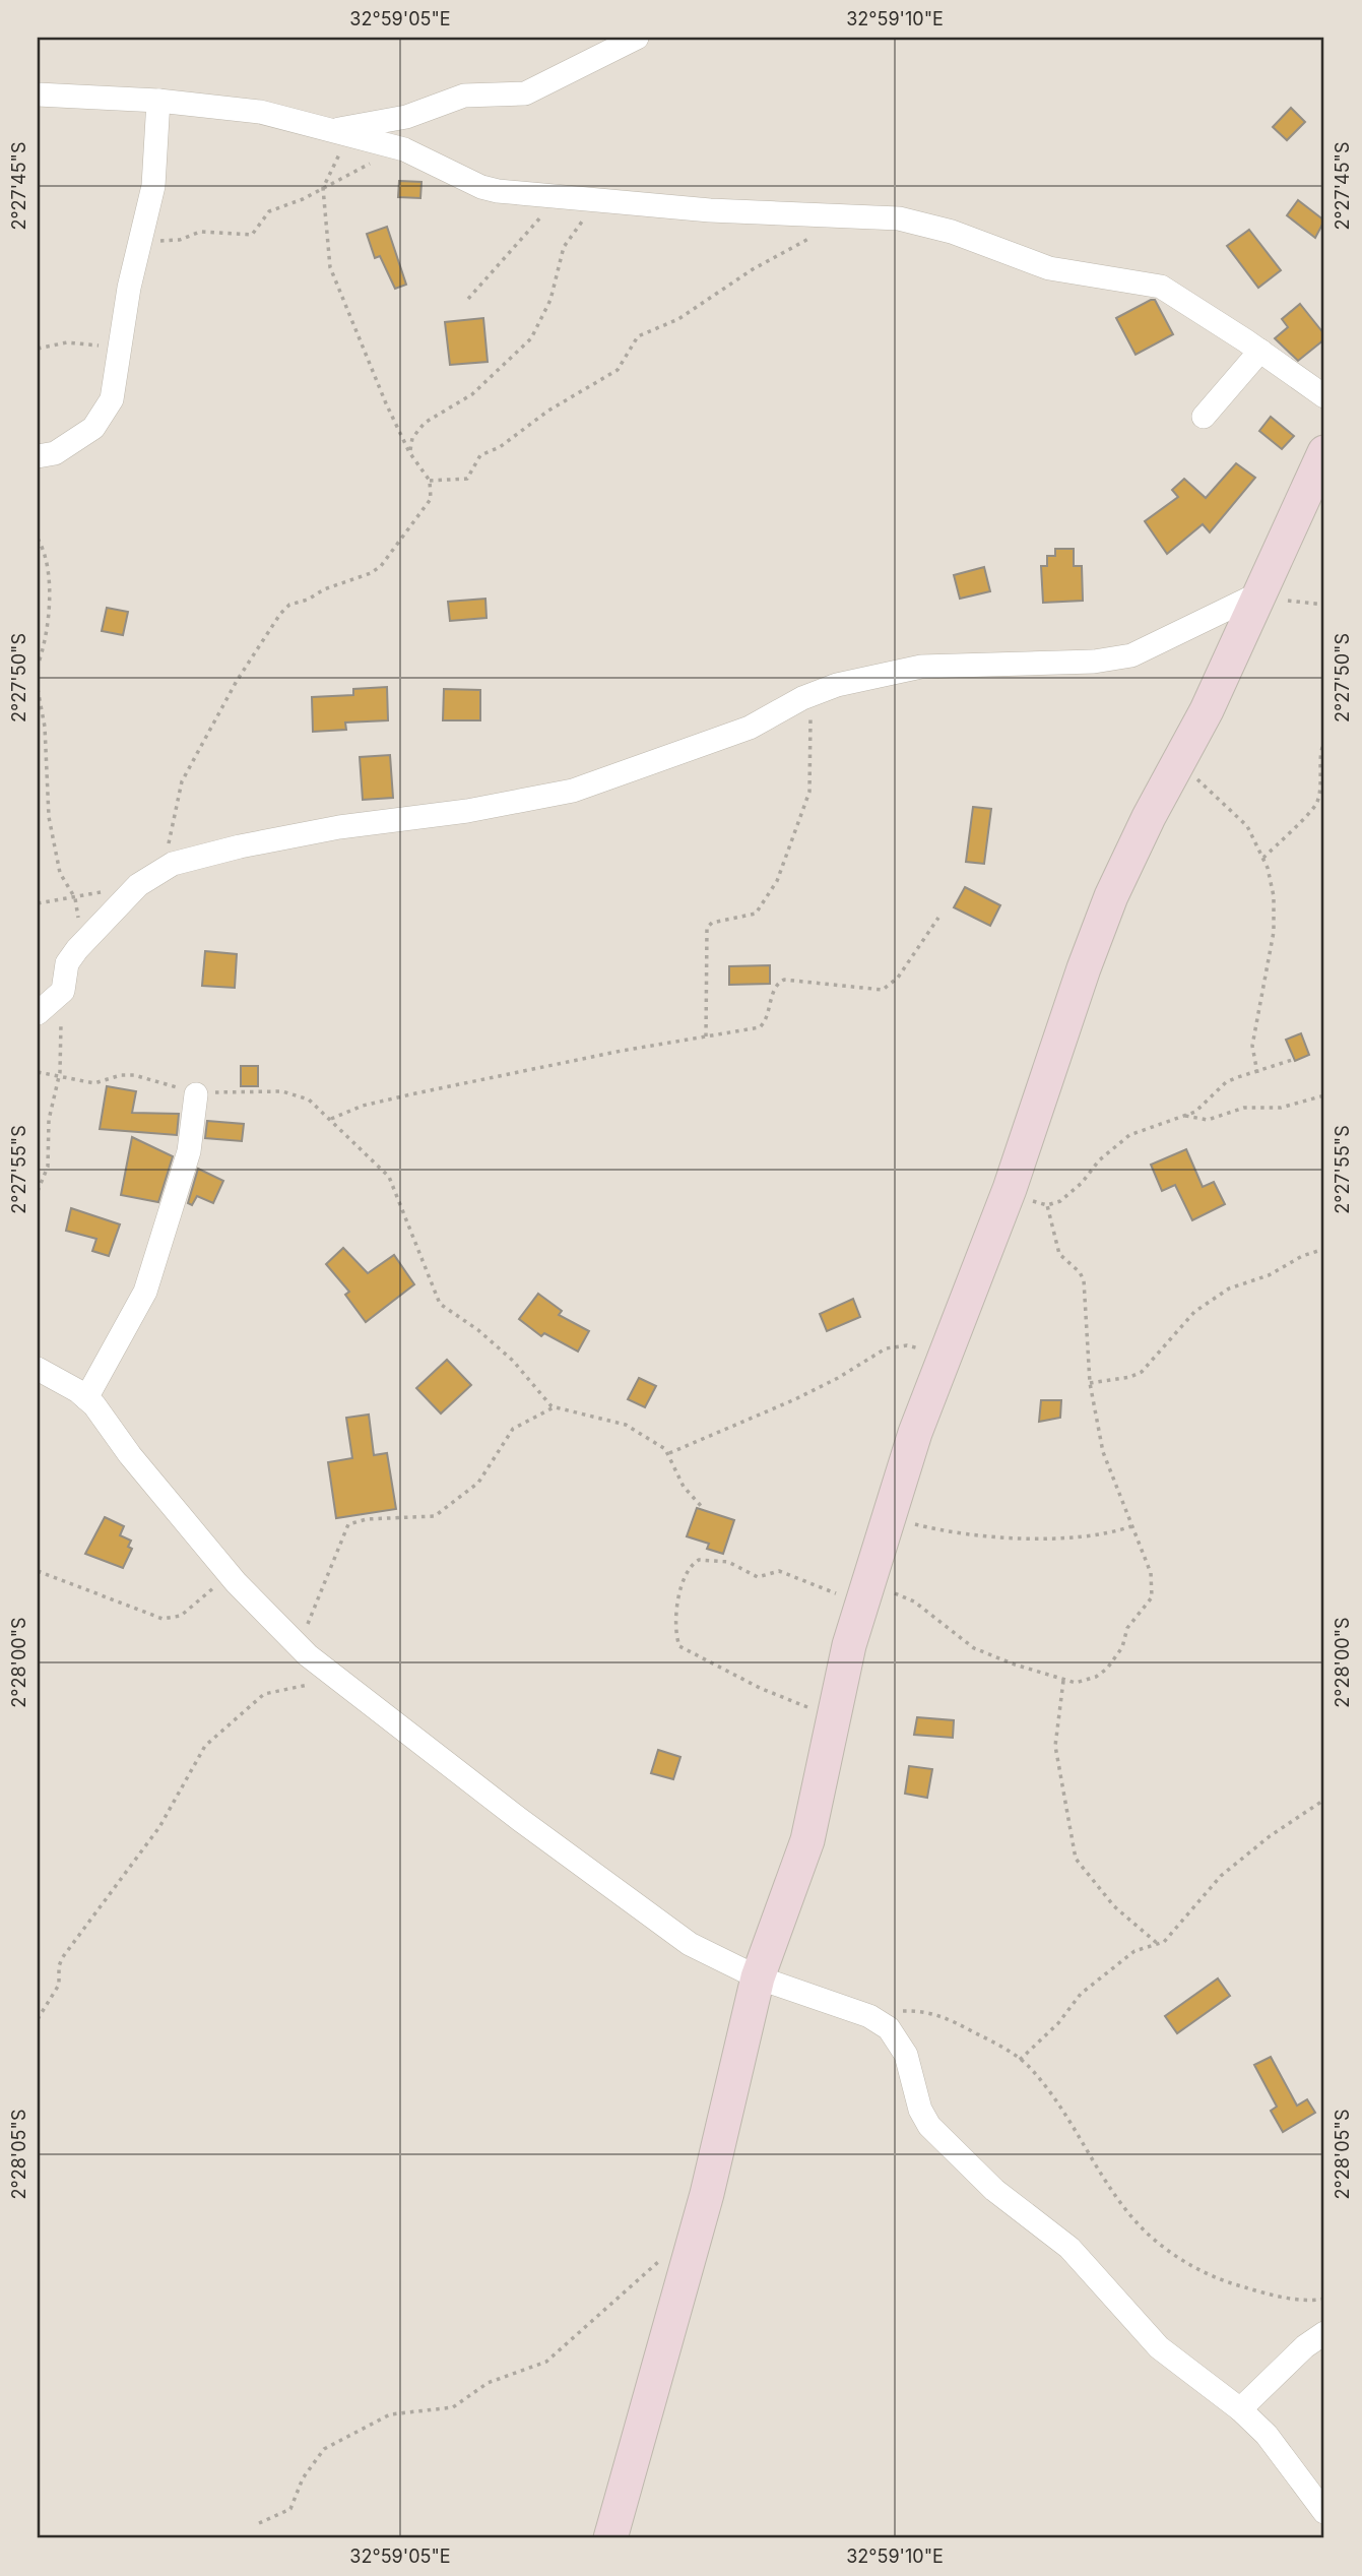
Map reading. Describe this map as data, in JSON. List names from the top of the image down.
{
  "coordinates": [
    "32°59'05\"E",
    "32°59'10\"E",
    "2°27'45\"S",
    "2°27'50\"S",
    "2°27'55\"S",
    "2°28'00\"S",
    "2°28'05\"S"
  ]
}
